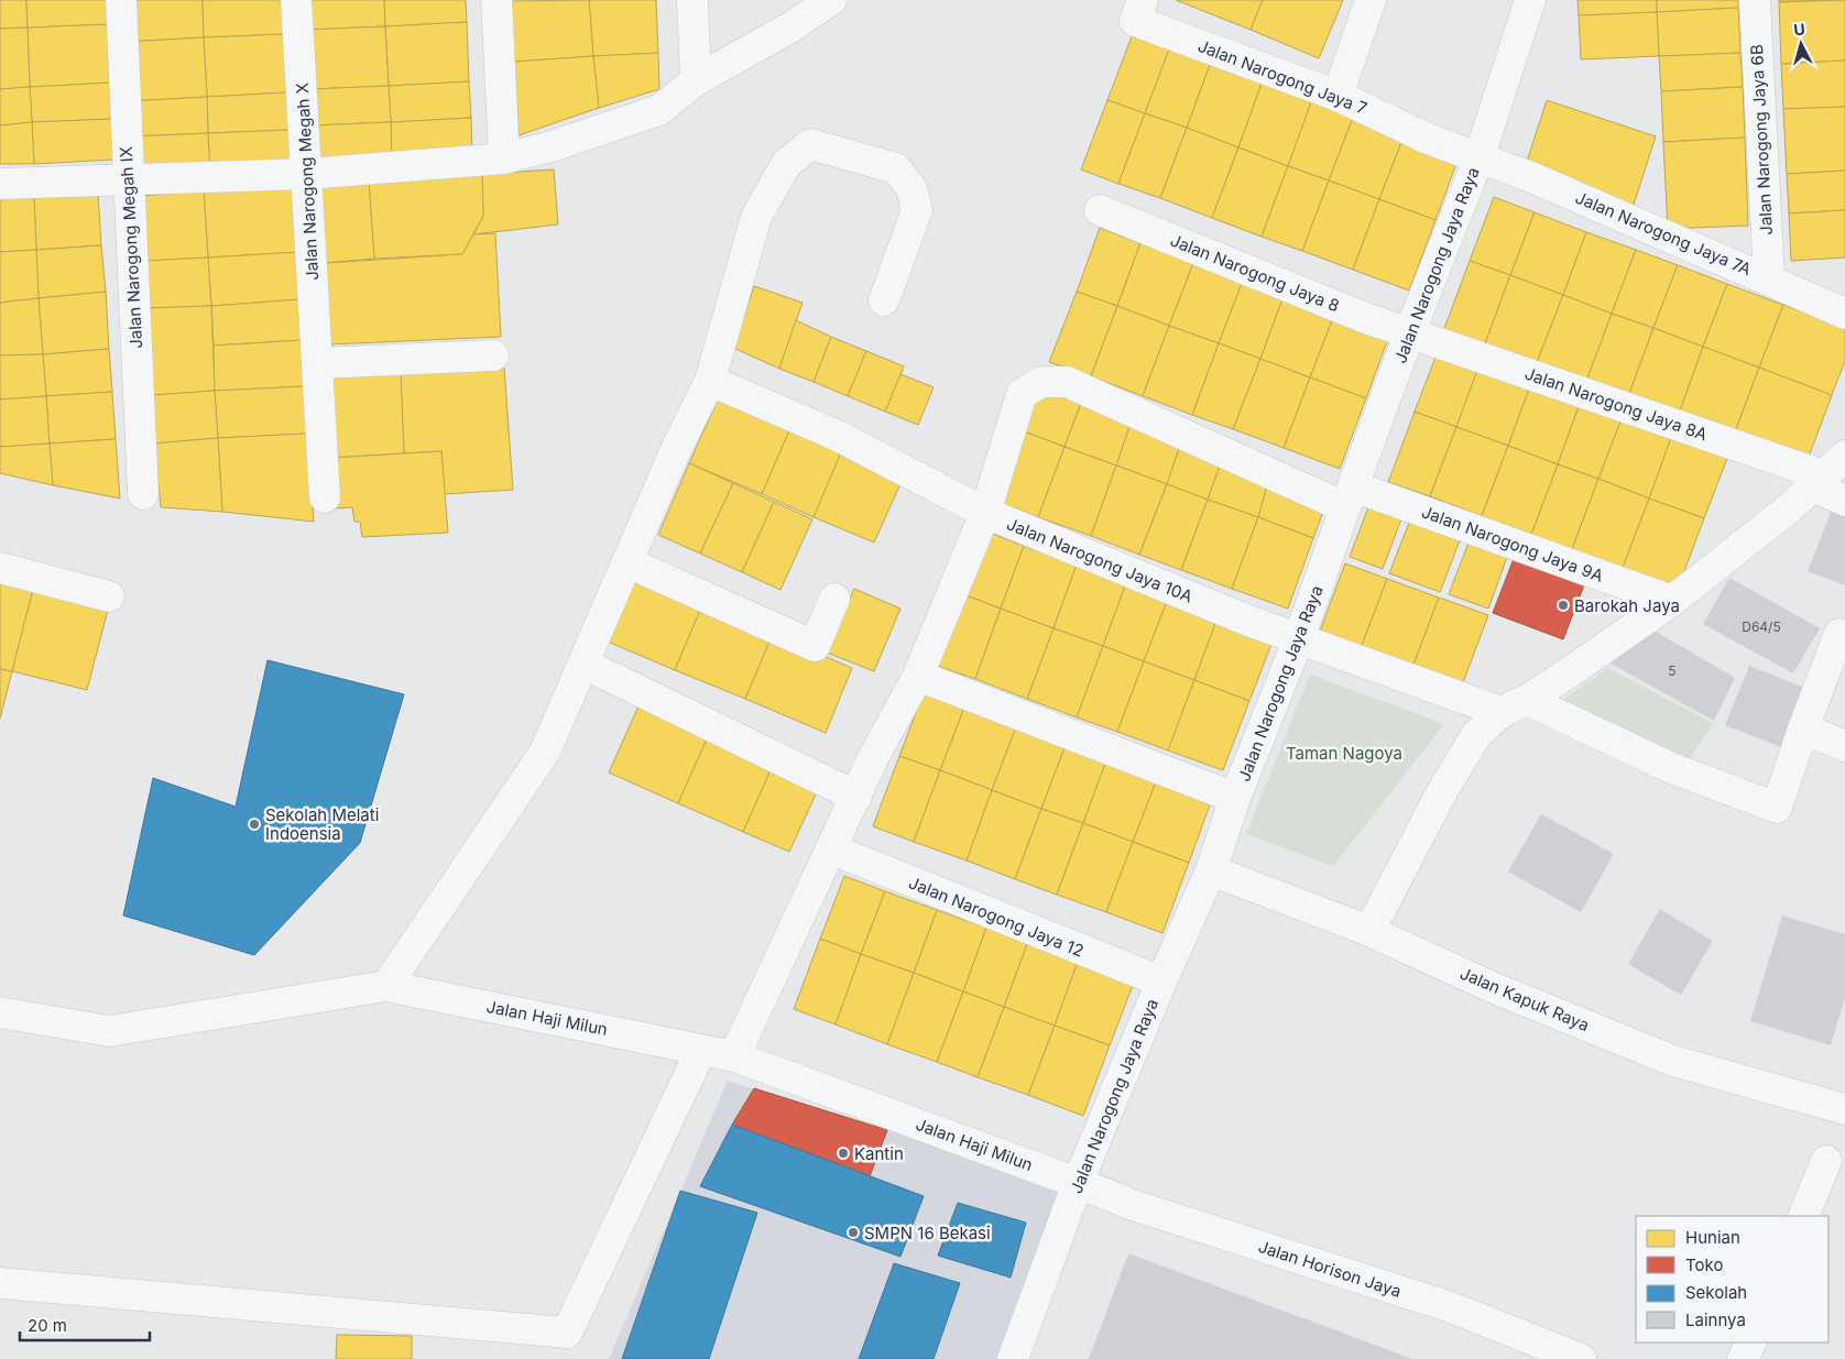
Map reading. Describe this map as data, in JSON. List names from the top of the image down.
{
  "streets": {
    "street": [
      "Jalan Narogong Jaya 7",
      "Jalan Narogong Jaya 6B",
      "Jalan Narogong Megah X",
      "Jalan Narogong Jaya 7A",
      "Jalan Narogong Megah IX",
      "Jalan Narogong Jaya Raya",
      "Jalan Narogong Jaya 8",
      "Jalan Narogong Jaya 8A",
      "Jalan Narogong Jaya 9A",
      "Jalan Narogong Jaya 10A",
      "Jalan Narogong Jaya 12",
      "Jalan Kapuk Raya",
      "Jalan Haji Milun",
      "Jalan Horison Jaya"
    ]
  },
  "crossings": [
    ["Jalan Narogong Jaya 7", "Jalan Narogong Jaya 7A"],
    ["Jalan Narogong Jaya 7", "Jalan Narogong Jaya Raya"],
    ["Jalan Narogong Jaya 6B", "Jalan Narogong Jaya 7A"],
    ["Jalan Narogong Jaya 7A", "Jalan Narogong Jaya Raya"],
    ["Jalan Narogong Jaya Raya", "Jalan Narogong Jaya 8"],
    ["Jalan Narogong Jaya Raya", "Jalan Narogong Jaya 8A"],
    ["Jalan Narogong Jaya Raya", "Jalan Narogong Jaya 9A"],
    ["Jalan Narogong Jaya Raya", "Jalan Narogong Jaya 10A"],
    ["Jalan Narogong Jaya Raya", "Jalan Narogong Jaya 12"],
    ["Jalan Narogong Jaya Raya", "Jalan Kapuk Raya"],
    ["Jalan Narogong Jaya Raya", "Jalan Haji Milun"],
    ["Jalan Narogong Jaya Raya", "Jalan Horison Jaya"],
    ["Jalan Narogong Jaya 8", "Jalan Narogong Jaya 8A"],
    ["Jalan Narogong Jaya 9A", "Jalan Narogong Jaya 10A"],
    ["Jalan Narogong Jaya 9A", "Jalan Narogong Jaya 12"],
    ["Jalan Narogong Jaya 9A", "Jalan Haji Milun"],
    ["Jalan Haji Milun", "Jalan Horison Jaya"]
  ],
  "parks": ["Taman Nagoya"],
  "places": [
    "Barokah Jaya",
    "Sekolah Melati Indoensia",
    "Kantin",
    "SMPN 16 Bekasi"
  ],
  "house_numbers": ["D64/5", "5"],
  "legend": [
    "Hunian",
    "Toko",
    "Sekolah",
    "Lainnya"
  ],
  "scale_bar": "20 m",
  "north": "top"
}
